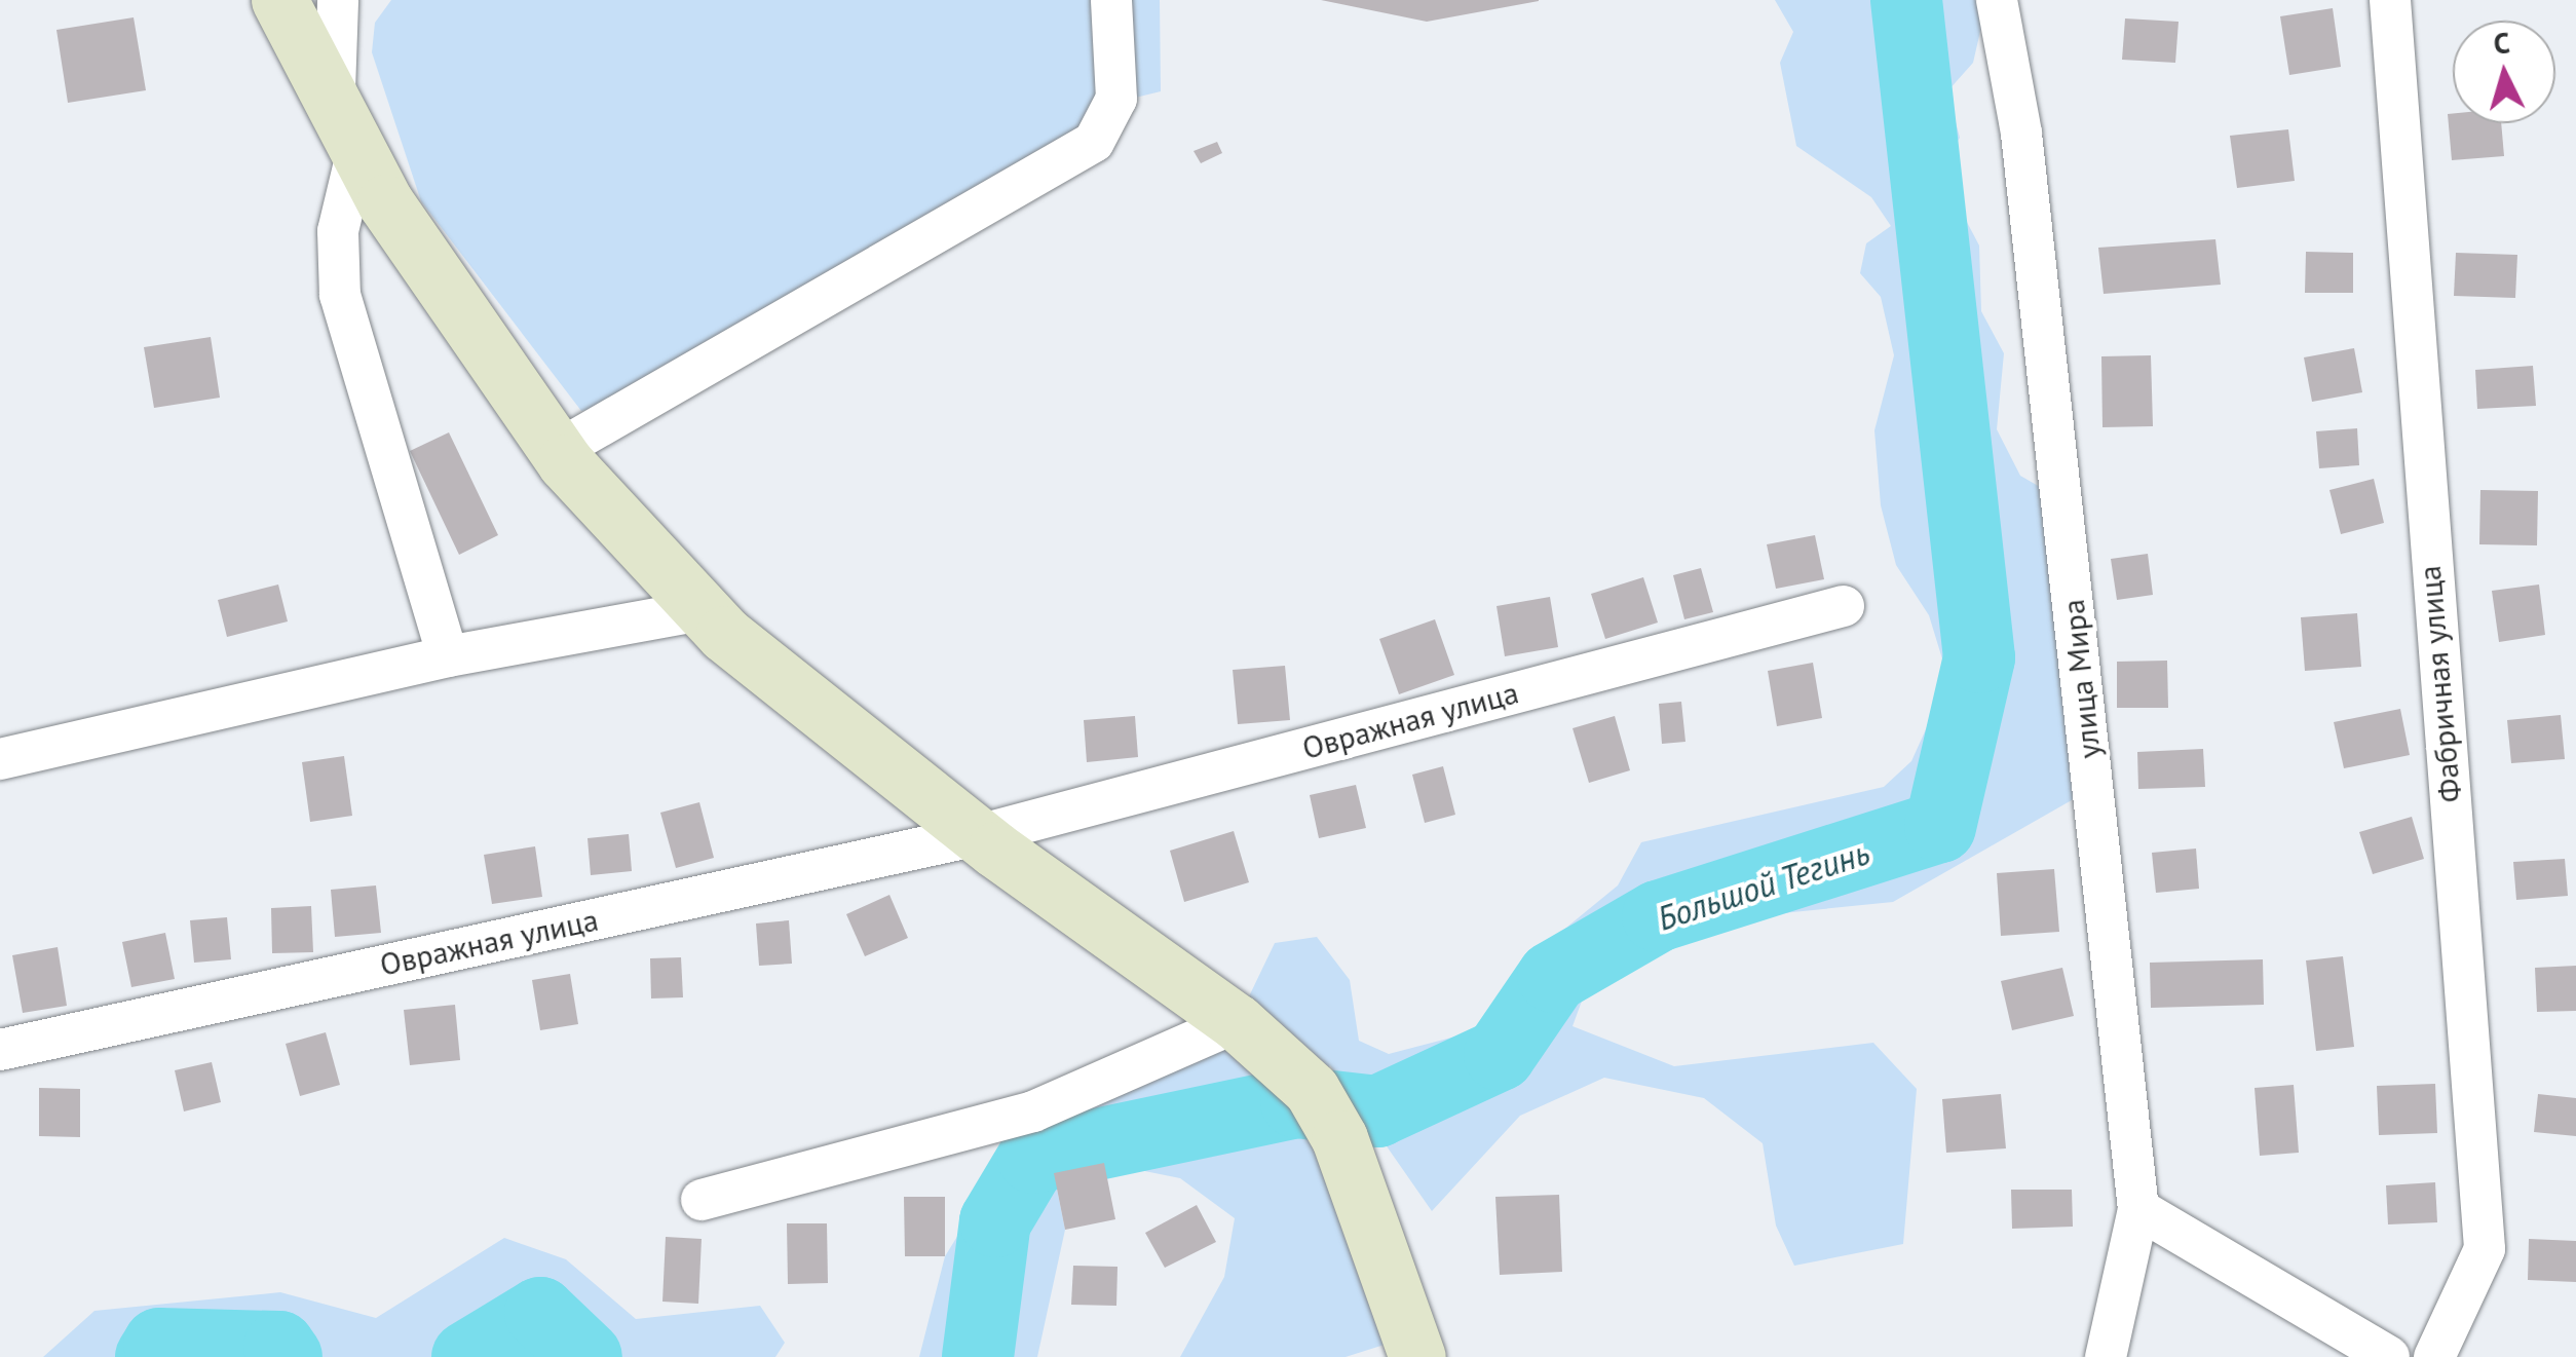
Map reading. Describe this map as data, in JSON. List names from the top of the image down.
{
  "streets": {
    "street": ["улица Мира", "Фабричная улица", "Овражная улица"]
  },
  "water": ["Большой Тегинь"],
  "north": "top"
}
